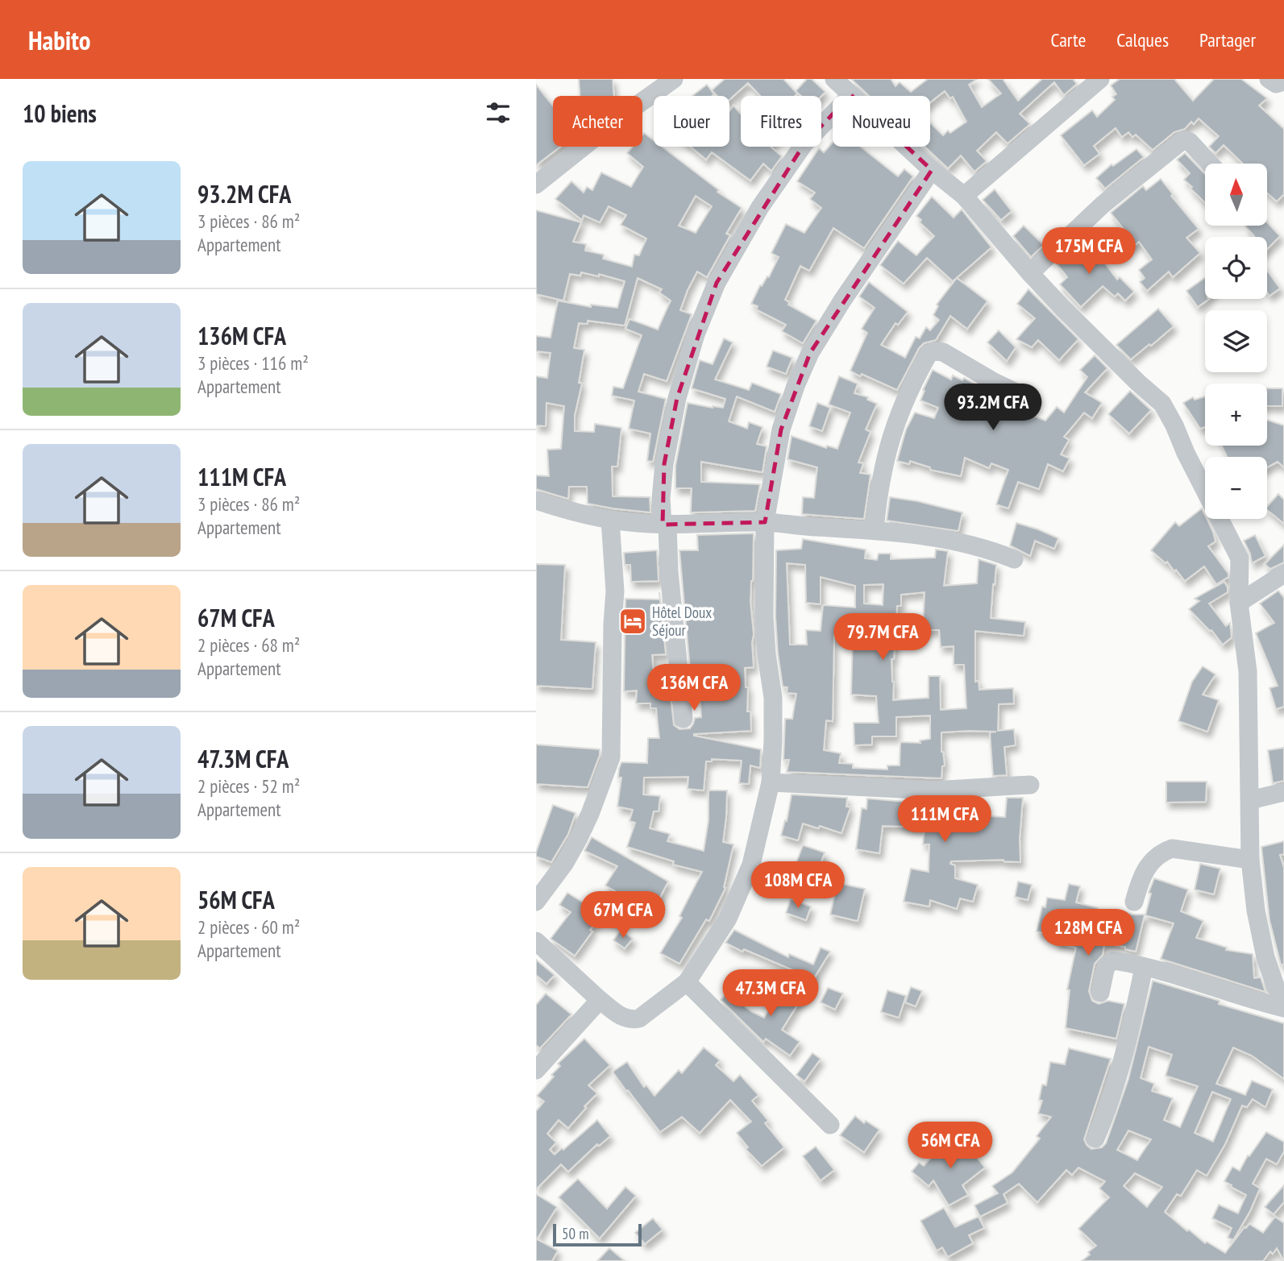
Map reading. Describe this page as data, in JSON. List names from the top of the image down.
{
  "places": {
    "hotel": ["Hôtel Doux Séjour"]
  },
  "scale_bar": "50 m",
  "north": "top",
  "page": {
    "header": "Habito",
    "nav": ["Carte", "Calques", "Partager"],
    "heading": "10 biens",
    "chip": [
      "Acheter",
      "Louer",
      "Filtres",
      "Nouveau"
    ],
    "list": [
      {
        "name": "93.2M CFA",
        "note": "3 pièces · 86 m² · Appartement"
      },
      {
        "name": "136M CFA",
        "note": "3 pièces · 116 m² · Appartement"
      },
      {
        "name": "111M CFA",
        "note": "3 pièces · 86 m² · Appartement"
      },
      {
        "name": "67M CFA",
        "note": "2 pièces · 68 m² · Appartement"
      },
      {
        "name": "47.3M CFA",
        "note": "2 pièces · 52 m² · Appartement"
      },
      {
        "name": "56M CFA",
        "note": "2 pièces · 60 m² · Appartement"
      }
    ],
    "map_buttons": ["+", "−"],
    "price": [
      "175M CFA",
      "93.2M CFA",
      "79.7M CFA",
      "136M CFA",
      "111M CFA",
      "108M CFA",
      "67M CFA",
      "128M CFA",
      "47.3M CFA",
      "56M CFA"
    ],
    "scale": "50 m"
  }
}
